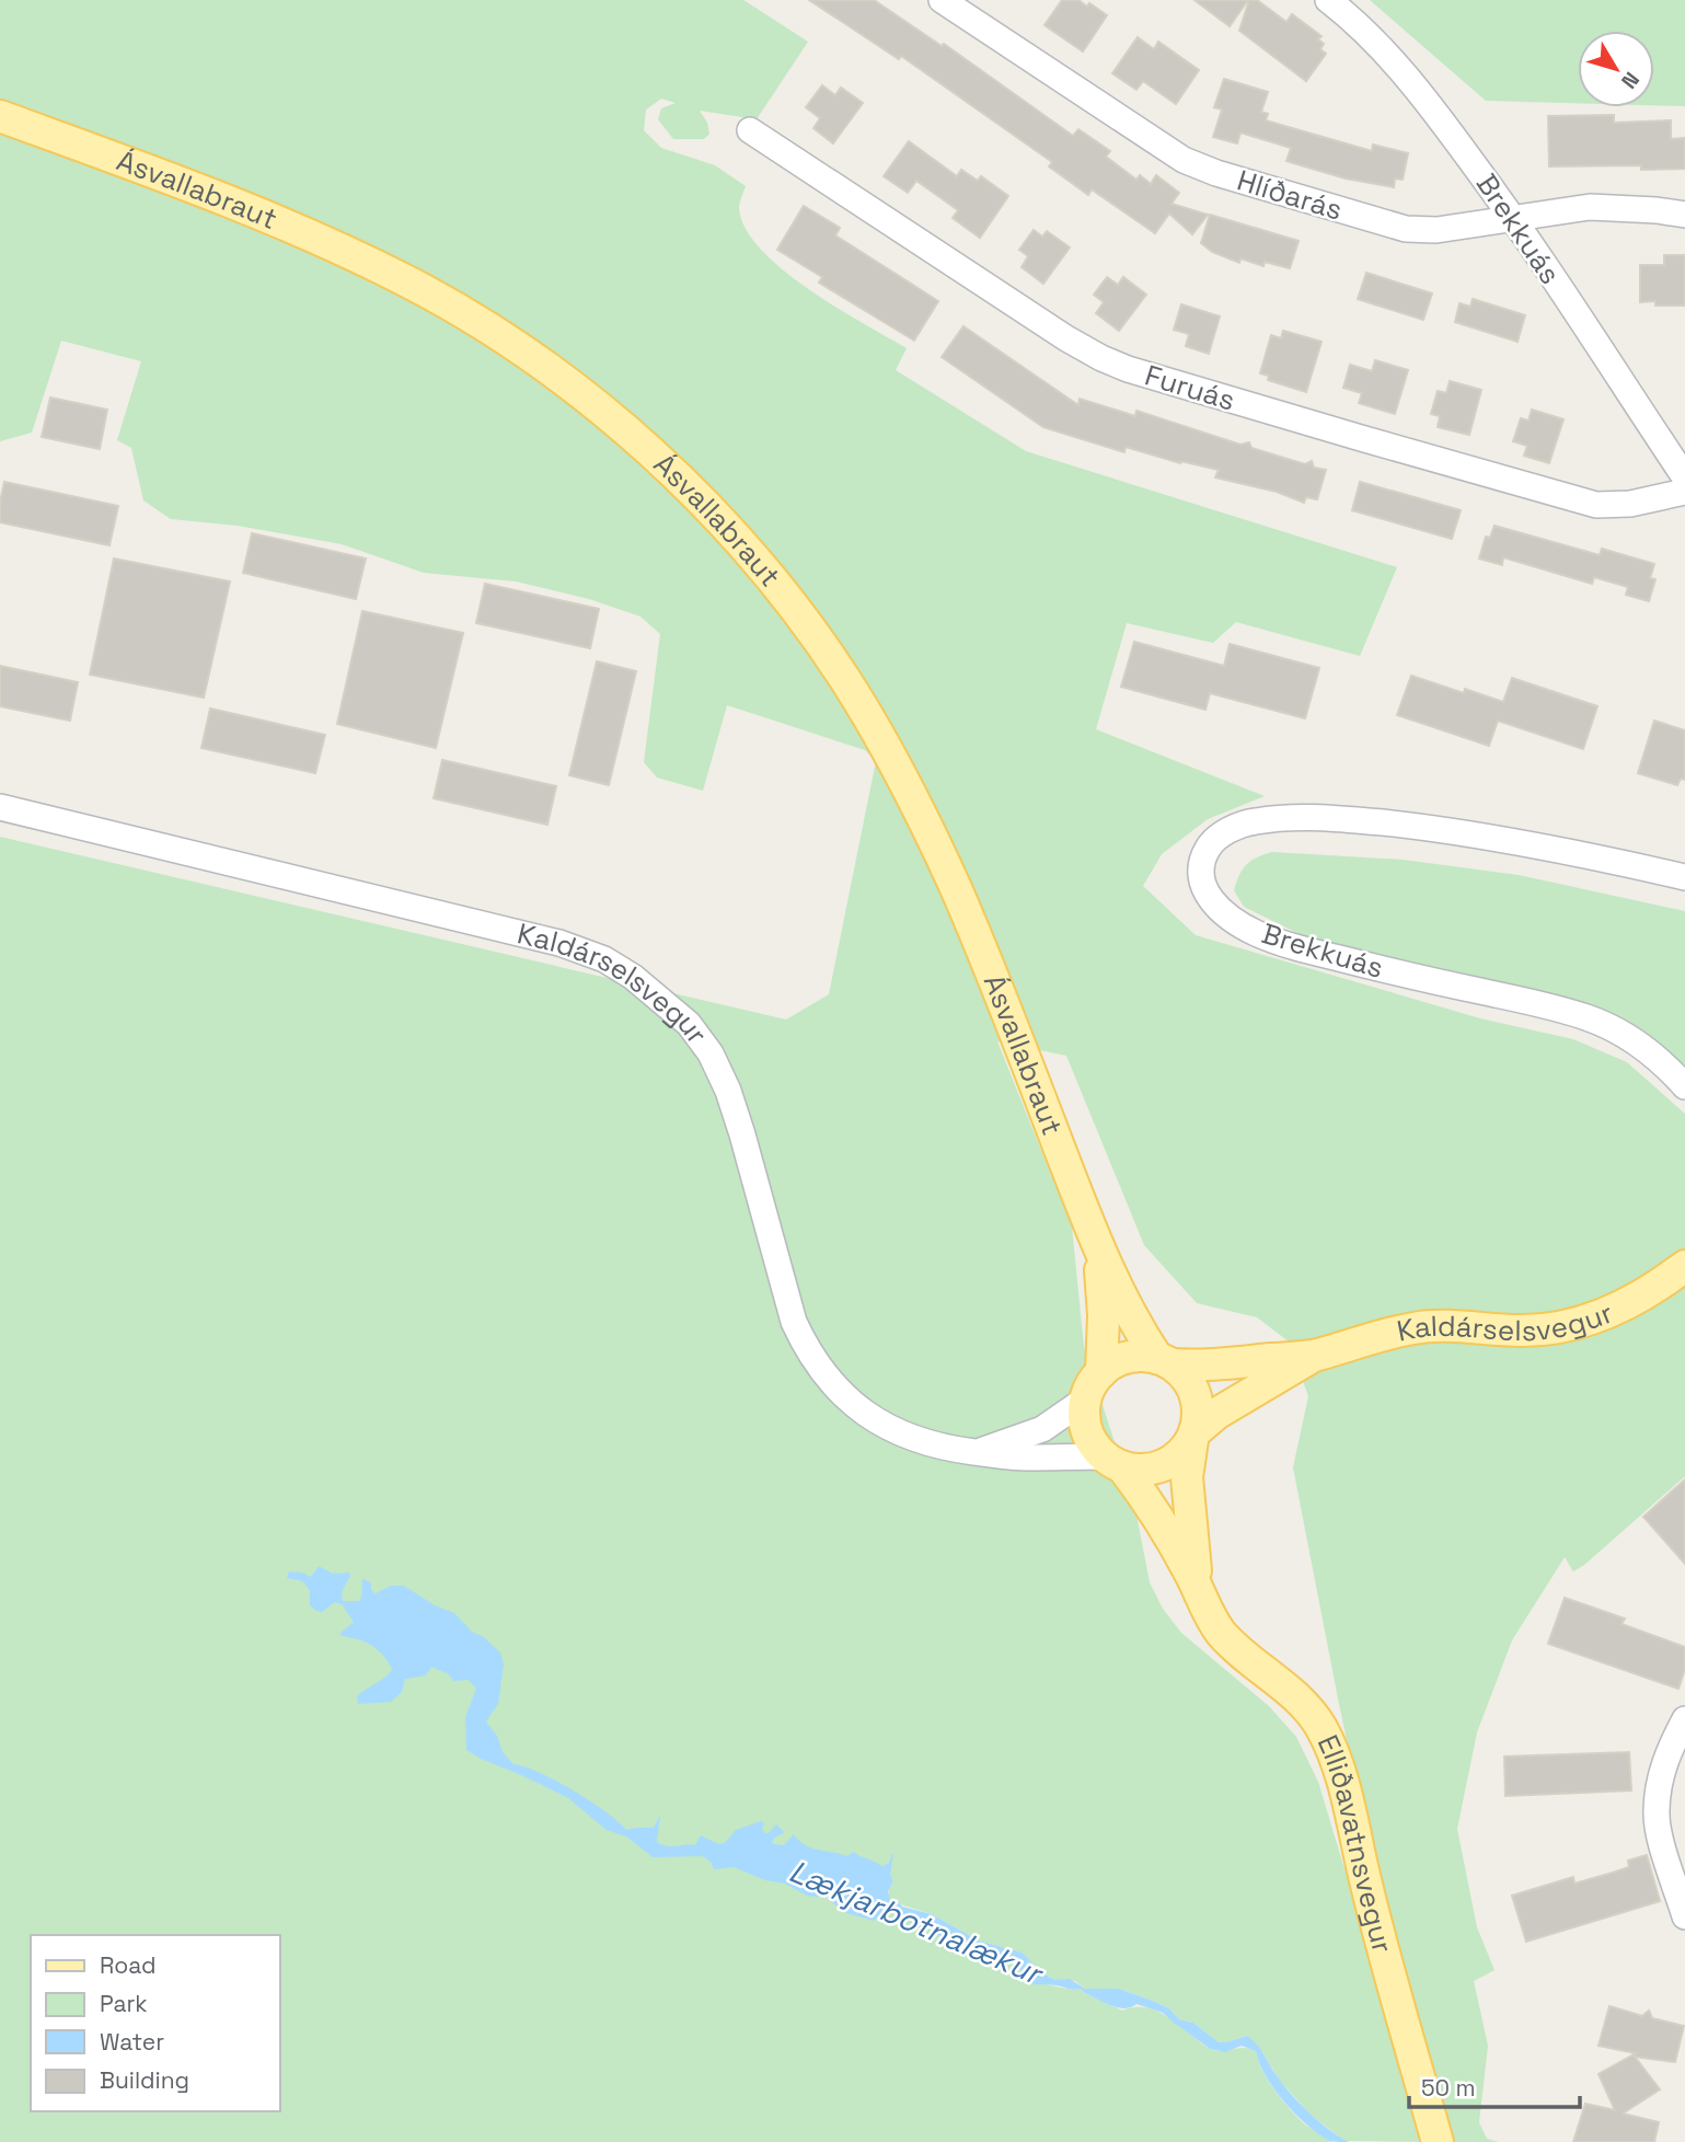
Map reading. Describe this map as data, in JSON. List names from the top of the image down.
{
  "streets": {
    "main road": ["Ásvallabraut", "Kaldárselsvegur", "Elliðavatnsvegur"],
    "street": ["Hlíðarás", "Brekkuás", "Furuás"]
  },
  "crossings": [
    ["Ásvallabraut", "Kaldárselsvegur"],
    ["Ásvallabraut", "Elliðavatnsvegur"],
    ["Hlíðarás", "Brekkuás"],
    ["Kaldárselsvegur", "Elliðavatnsvegur"]
  ],
  "water": ["Lækjarbotnalækur"],
  "legend": [
    "Road",
    "Park",
    "Water",
    "Building"
  ],
  "scale_bar": "50 m",
  "north": "bottom right"
}
